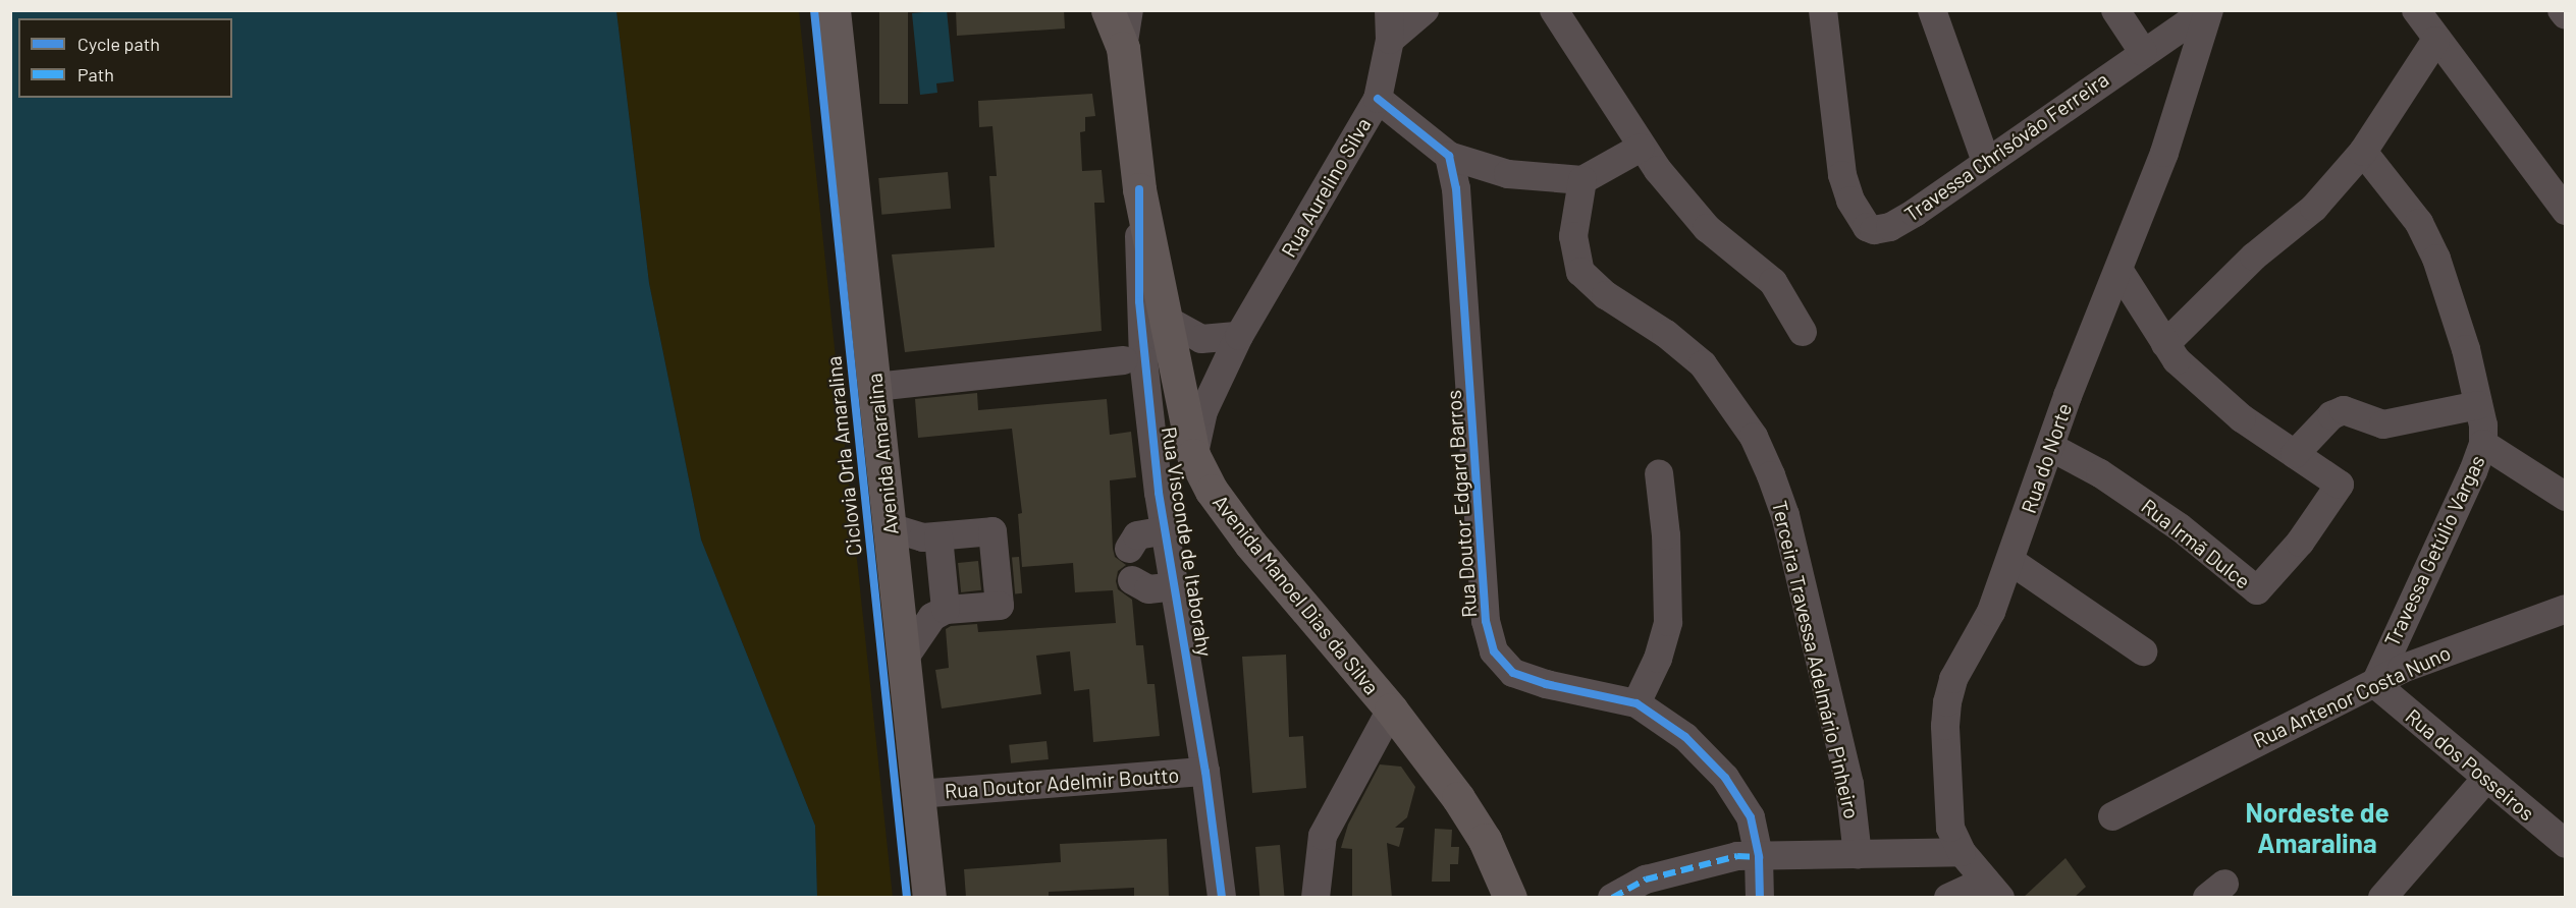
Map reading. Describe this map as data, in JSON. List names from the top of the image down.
{
  "streets": {
    "main road": ["Avenida Amaralina", "Rua Visconde de Itaborahy", "Avenida Manoel Dias da Silva"],
    "street": [
      "Travessa Chrisóvâo Ferreira",
      "Rua Aurelino Silva",
      "Rua do Norte",
      "Rua Doutor Edgard Barros",
      "Rua Irmã Dulce",
      "Travessa Getúlio Vargas",
      "Terceira Travessa Adelmário Pinheiro",
      "Rua Antenor Costa Nuno",
      "Rua dos Posseiros",
      "Rua Doutor Adelmir Boutto"
    ],
    "cycle path": ["Ciclovia Orla Amaralina"]
  },
  "crossings": [
    ["Travessa Chrisóvâo Ferreira", "Rua do Norte"],
    ["Rua Aurelino Silva", "Avenida Manoel Dias da Silva"],
    ["Avenida Amaralina", "Rua Doutor Adelmir Boutto"],
    ["Rua do Norte", "Rua Irmã Dulce"],
    ["Rua Visconde de Itaborahy", "Avenida Manoel Dias da Silva"],
    ["Rua Visconde de Itaborahy", "Rua Doutor Adelmir Boutto"],
    ["Travessa Getúlio Vargas", "Rua Antenor Costa Nuno"],
    ["Travessa Getúlio Vargas", "Rua dos Posseiros"],
    ["Rua Antenor Costa Nuno", "Rua dos Posseiros"]
  ],
  "districts": ["Nordeste de Amaralina"],
  "legend": ["Cycle path", "Path"]
}
